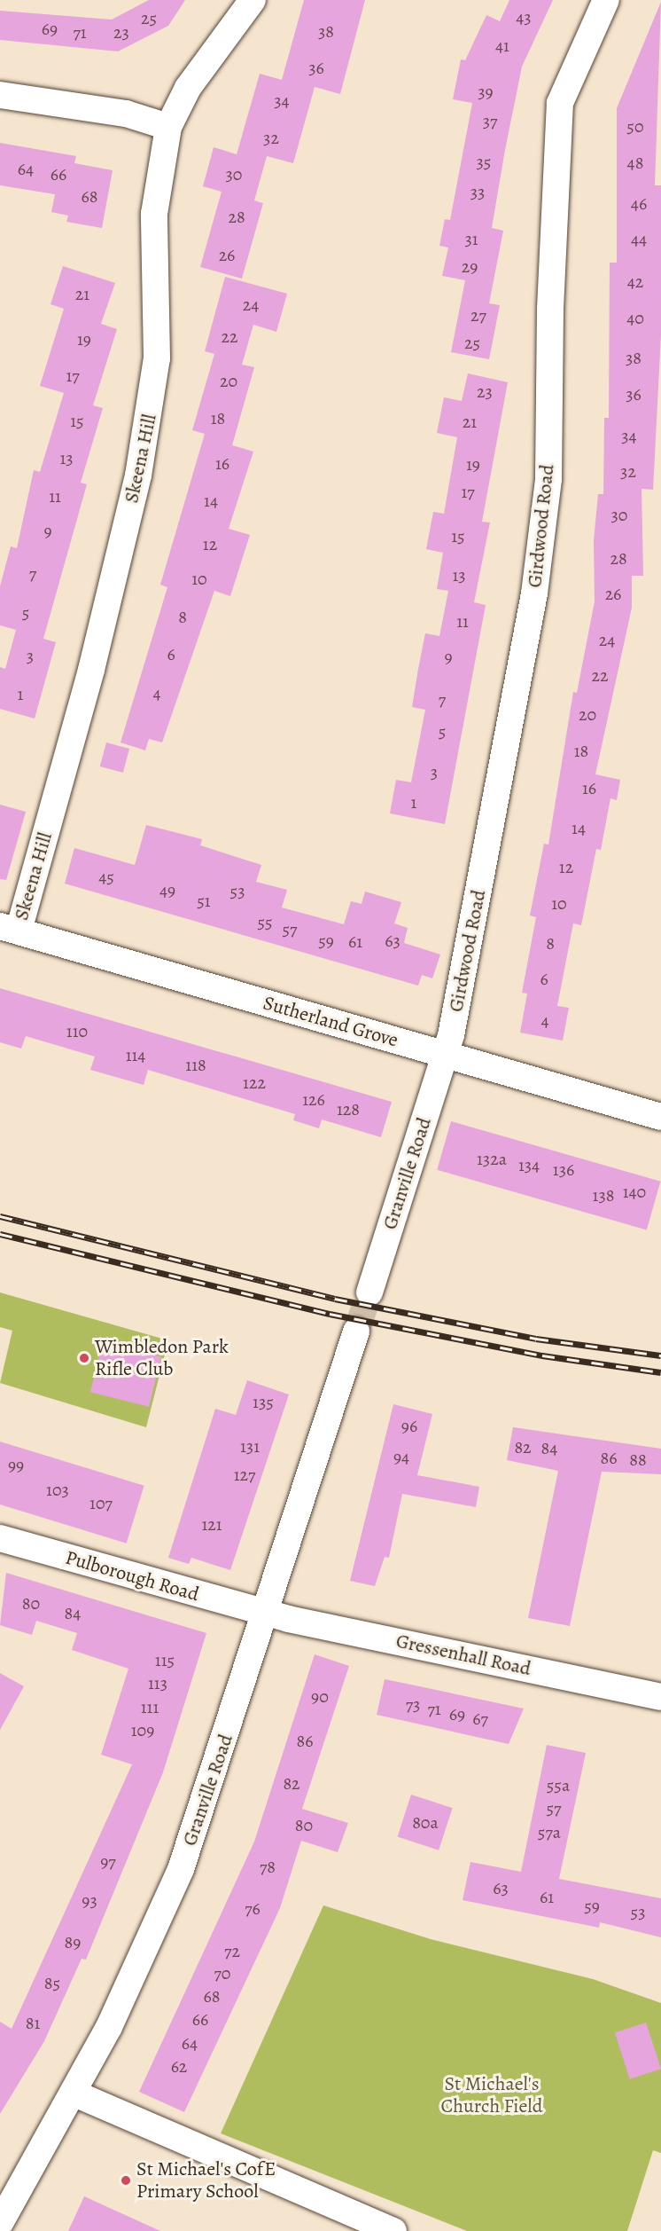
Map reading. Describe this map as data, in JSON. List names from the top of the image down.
{
  "streets": {
    "street": [
      "Skeena Hill",
      "Girdwood Road",
      "Sutherland Grove",
      "Granville Road",
      "Pulborough Road",
      "Gressenhall Road"
    ]
  },
  "crossings": [
    ["Skeena Hill", "Sutherland Grove"],
    ["Girdwood Road", "Sutherland Grove"],
    ["Girdwood Road", "Granville Road"],
    ["Sutherland Grove", "Granville Road"],
    ["Granville Road", "Pulborough Road"],
    ["Granville Road", "Gressenhall Road"],
    ["Pulborough Road", "Gressenhall Road"]
  ],
  "parks": ["St Michael's Church Field"],
  "places": ["Wimbledon Park Rifle Club", "St Michael's CofE Primary School"],
  "house_numbers": [
    "43",
    "25",
    "69",
    "38",
    "71",
    "23",
    "41",
    "36",
    "39",
    "34",
    "37",
    "50",
    "32",
    "35",
    "48",
    "64",
    "66",
    "30",
    "33",
    "68",
    "46",
    "28",
    "31",
    "44",
    "26",
    "29",
    "42",
    "21",
    "24",
    "27",
    "40",
    "22",
    "19",
    "25",
    "38",
    "17",
    "20",
    "23",
    "36",
    "18",
    "15",
    "21",
    "34",
    "13",
    "16",
    "19",
    "32",
    "17",
    "11",
    "14",
    "30",
    "9",
    "15",
    "12",
    "28",
    "7",
    "13",
    "10",
    "26",
    "5",
    "8",
    "11",
    "24",
    "6",
    "3",
    "9",
    "22",
    "4",
    "1",
    "7",
    "20",
    "5",
    "18",
    "3",
    "16",
    "1",
    "14",
    "12",
    "45",
    "49",
    "53",
    "51",
    "10",
    "55",
    "57",
    "59",
    "63",
    "61",
    "8",
    "6",
    "4",
    "110",
    "114",
    "118",
    "122",
    "126",
    "128",
    "132a",
    "134",
    "136",
    "140",
    "138",
    "135",
    "96",
    "131",
    "82",
    "84",
    "94",
    "86",
    "88",
    "99",
    "127",
    "103",
    "107",
    "121",
    "80",
    "84",
    "115",
    "113",
    "90",
    "73",
    "111",
    "71",
    "69",
    "67",
    "109",
    "86",
    "82",
    "55a",
    "57",
    "80a",
    "80",
    "57a",
    "97",
    "78",
    "63",
    "61",
    "93",
    "59",
    "76",
    "53",
    "89",
    "72",
    "70",
    "85",
    "68",
    "66",
    "81",
    "64",
    "62"
  ]
}
